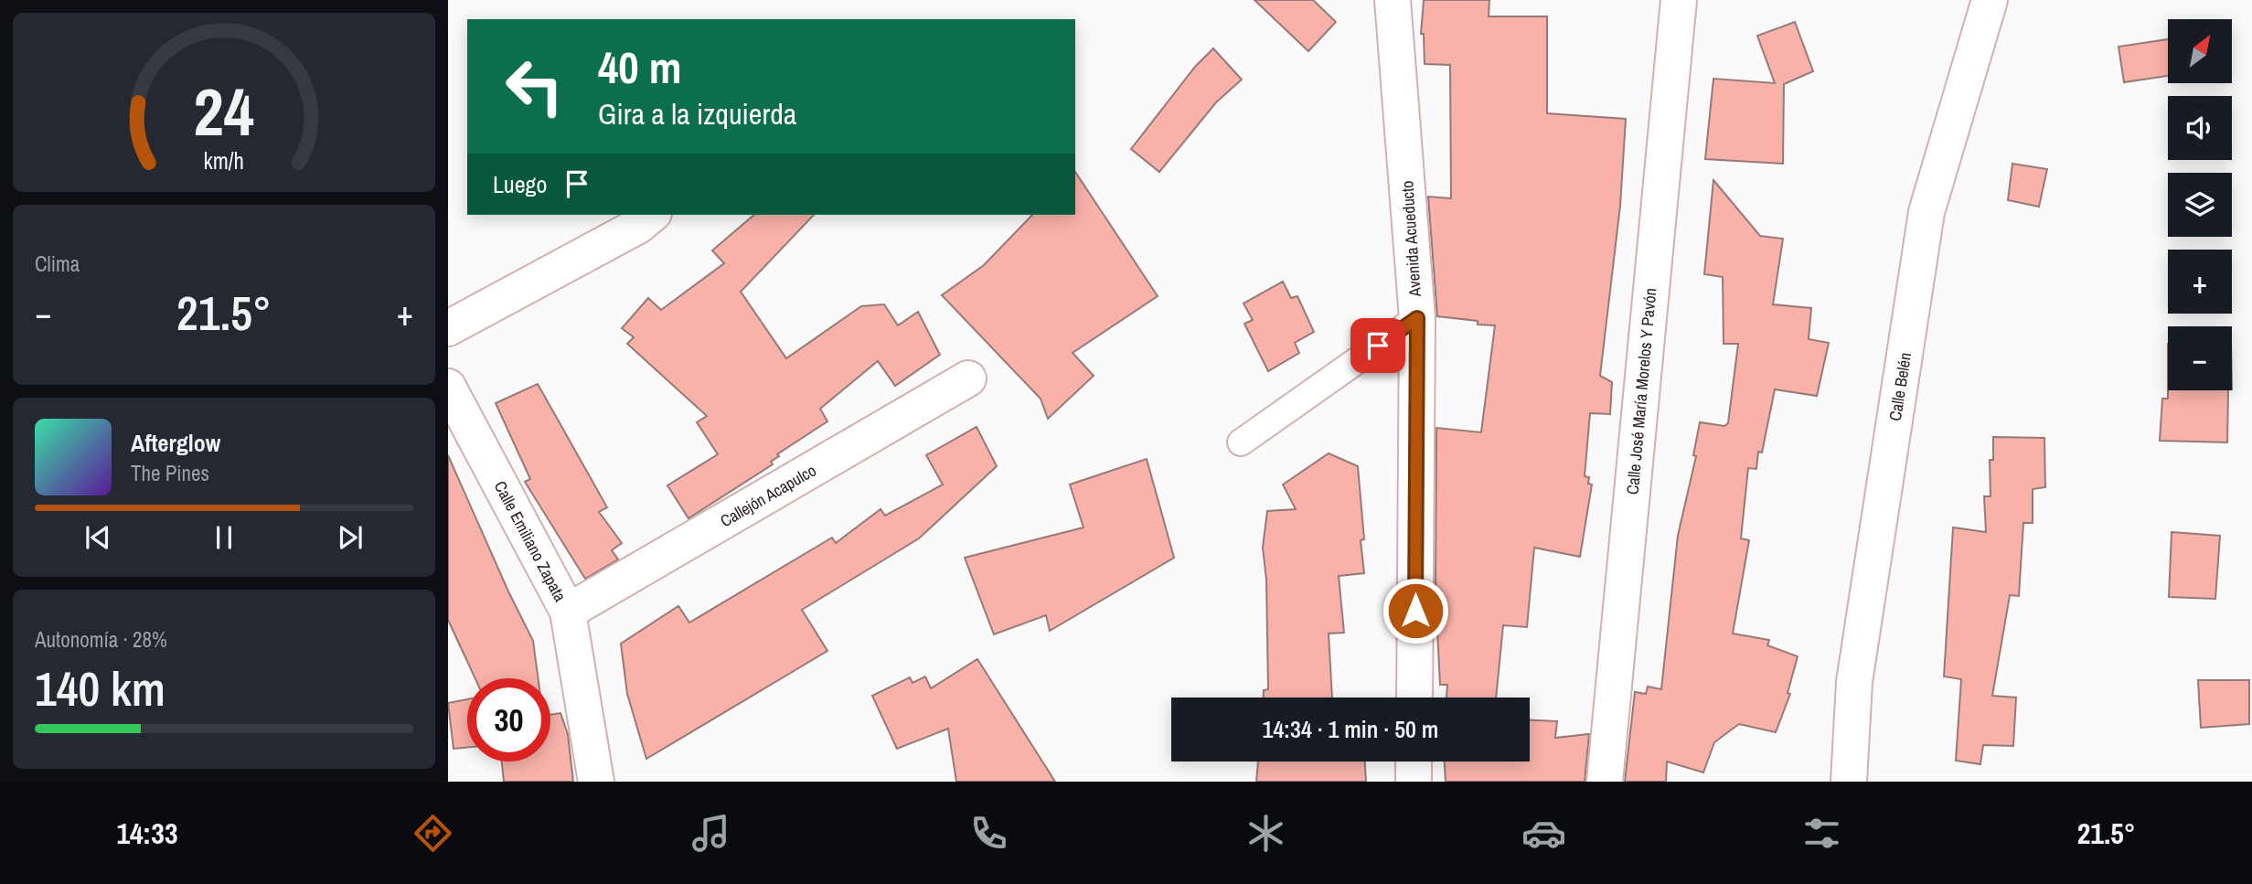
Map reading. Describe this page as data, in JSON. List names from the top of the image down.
{
  "streets": {
    "street": [
      "Avenida Acueducto",
      "Calle Belén",
      "Calle José María Morelos Y Pavón",
      "Callejón Acapulco",
      "Calle Emiliano Zapata"
    ]
  },
  "crossings": [
    ["Callejón Acapulco", "Calle Emiliano Zapata"]
  ],
  "north": "top right",
  "page": {
    "map_buttons": ["+", "−"],
    "turn": ["40 m", "Gira a la izquierda"],
    "then": "Luego",
    "tile": [
      "Clima",
      ["Autonomía · 28%", "140 km"]
    ],
    "heat": ["−", "21.5°", "+"],
    "song": ["Afterglow", "The Pines"],
    "limit": "30",
    "trip": "14:34 · 1 min · 50 m",
    "tabs": ["14:33", "21.5°"],
    "gauge": ["24", "km/h"]
  }
}
